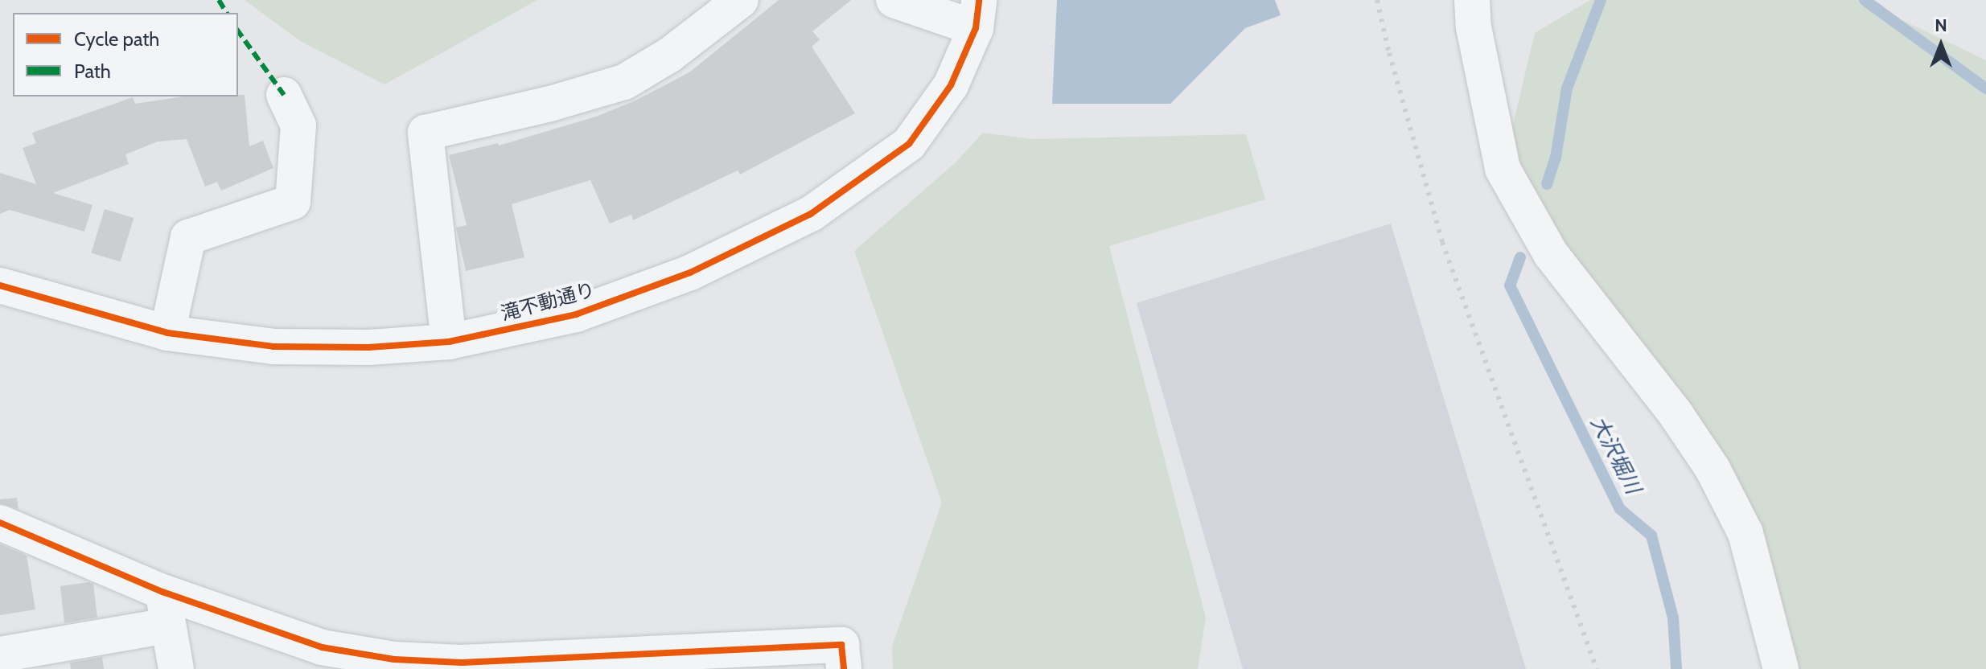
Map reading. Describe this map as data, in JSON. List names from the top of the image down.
{
  "streets": {
    "street": ["滝不動通り"]
  },
  "water": ["大沢堀川"],
  "legend": ["Cycle path", "Path"],
  "north": "top"
}
